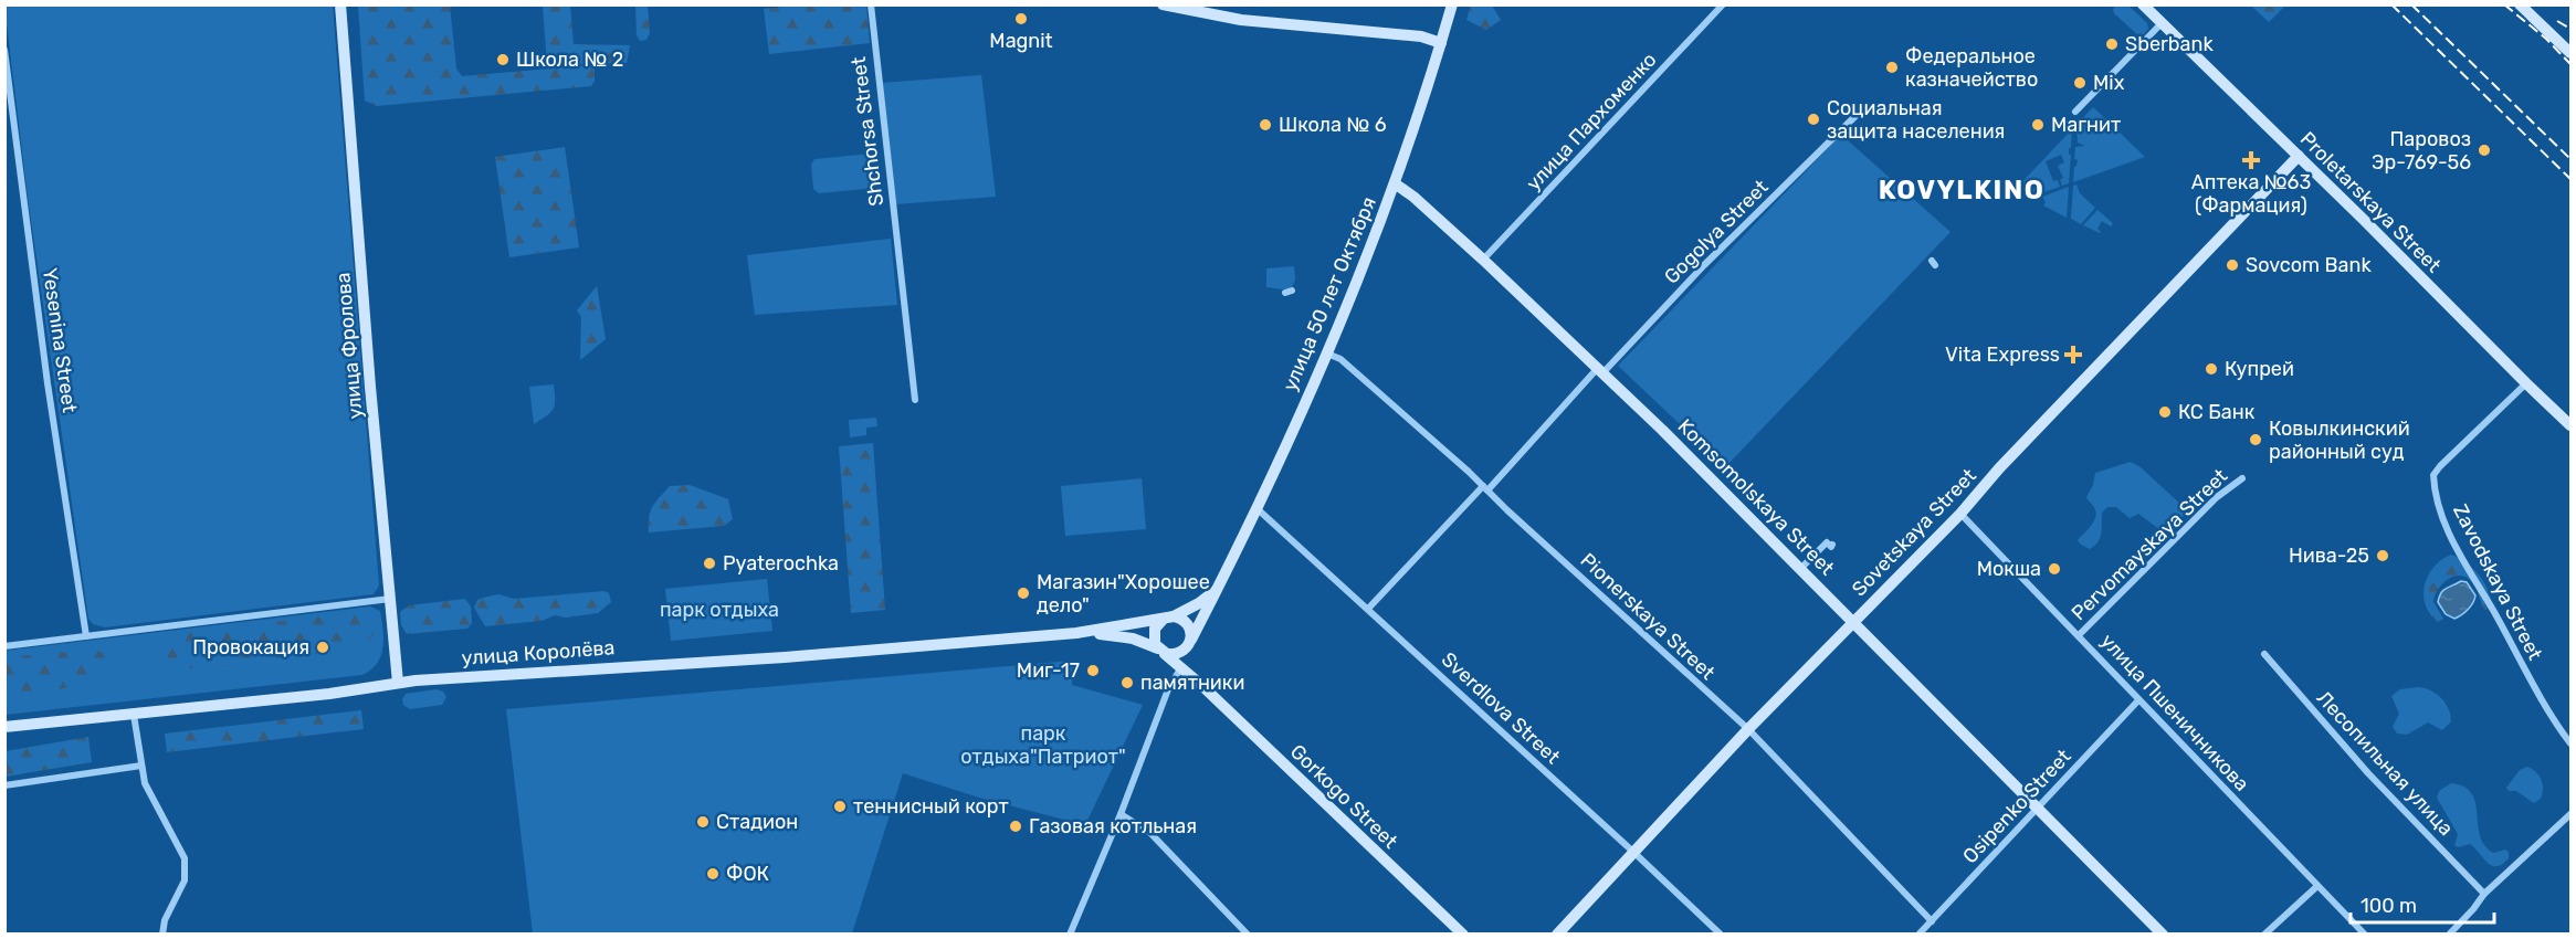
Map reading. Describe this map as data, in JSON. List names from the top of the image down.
{
  "streets": {
    "street": [
      "улица Пархоменко",
      "Shchorsa Street",
      "Proletarskaya Street",
      "Gogolya Street",
      "улица 50 лет Октября",
      "Yesenina Street",
      "улица Фролова",
      "Komsomolskaya Street",
      "Sovetskaya Street",
      "Pervomayskaya Street",
      "Zavodskaya Street",
      "Pionerskaya Street",
      "улица Королёва",
      "Sverdlova Street",
      "улица Пшеничникова",
      "Лесопильная улица",
      "Gorkogo Street",
      "Osipenko Street"
    ]
  },
  "crossings": [
    ["улица Пархоменко", "Komsomolskaya Street"],
    ["Proletarskaya Street", "Sovetskaya Street"],
    ["Proletarskaya Street", "Zavodskaya Street"],
    ["Gogolya Street", "Komsomolskaya Street"],
    ["Gogolya Street", "Pionerskaya Street"],
    ["Gogolya Street", "Sverdlova Street"],
    ["улица 50 лет Октября", "Komsomolskaya Street"],
    ["улица 50 лет Октября", "Pionerskaya Street"],
    ["улица 50 лет Октября", "улица Королёва"],
    ["улица 50 лет Октября", "Sverdlova Street"],
    ["улица 50 лет Октября", "Gorkogo Street"],
    ["улица Фролова", "улица Королёва"],
    ["Komsomolskaya Street", "Sovetskaya Street"],
    ["Komsomolskaya Street", "Osipenko Street"],
    ["Sovetskaya Street", "Pionerskaya Street"],
    ["Sovetskaya Street", "Sverdlova Street"],
    ["Sovetskaya Street", "улица Пшеничникова"],
    ["Pervomayskaya Street", "улица Пшеничникова"],
    ["Pionerskaya Street", "Osipenko Street"],
    ["улица Королёва", "Gorkogo Street"],
    ["улица Пшеничникова", "Osipenko Street"]
  ],
  "districts": ["KOVYLKINO"],
  "parks": ["парк отдыха", "парк отдыха\"Патриот\""],
  "places": {
    "other": [
      "Magnit",
      "Sberbank",
      "Школа № 2",
      "Федеральное казначейство",
      "Mix",
      "Социальная защита населения",
      "Школа № 6",
      "Магнит",
      "Паровоз Эр-769-56",
      "Sovcom Bank",
      "Купрей",
      "КС Банк",
      "Ковылкинский районный суд",
      "Нива-25",
      "Pyaterochka",
      "Мокша",
      "Магазин\"Хорошее дело\"",
      "Провокация",
      "Миг-17",
      "памятники",
      "теннисный корт",
      "Стадион",
      "Газовая котльная",
      "ФОК"
    ],
    "health": ["Аптека №63 (Фармация)", "Vita Express"]
  },
  "scale_bar": "100 m"
}
